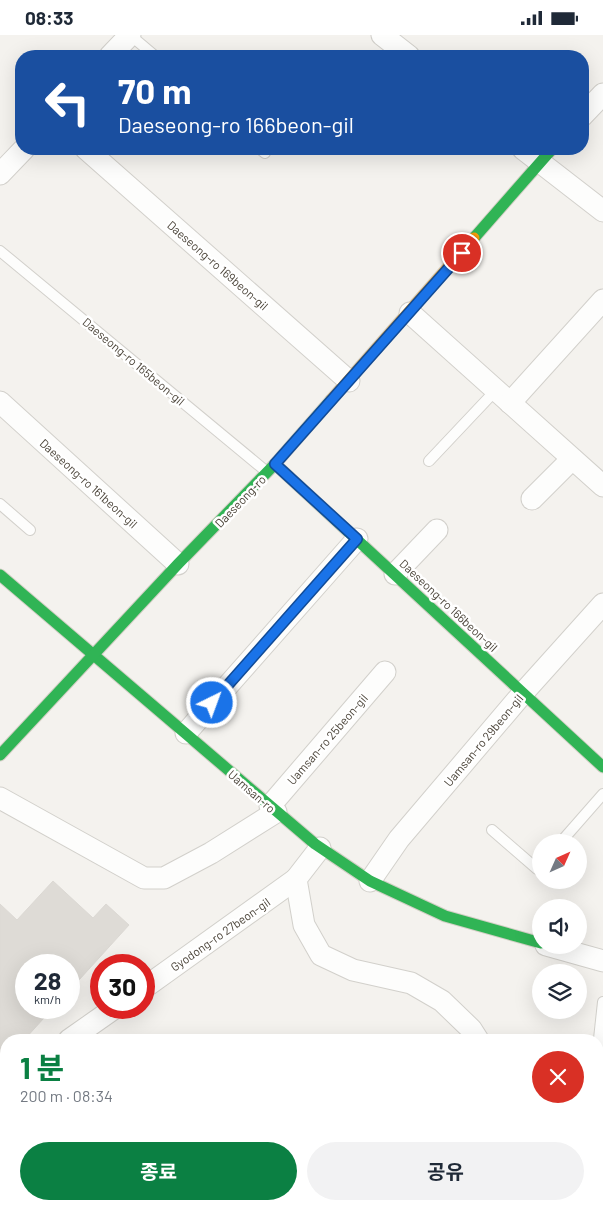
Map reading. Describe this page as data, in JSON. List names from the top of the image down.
{
  "streets": {
    "street": [
      "Daeseong-ro 169beon-gil",
      "Daeseong-ro 161beon-gil",
      "Daeseong-ro",
      "Daeseong-ro 166beon-gil",
      "Uamsan-ro 25beon-gil",
      "Uamsan-ro 29beon-gil",
      "Uamsan-ro",
      "Gyodong-ro 27beon-gil"
    ],
    "lane": ["Daeseong-ro 165beon-gil"]
  },
  "crossings": [
    ["Daeseong-ro 169beon-gil", "Daeseong-ro"],
    ["Daeseong-ro 165beon-gil", "Daeseong-ro"],
    ["Daeseong-ro 165beon-gil", "Daeseong-ro 166beon-gil"],
    ["Daeseong-ro 161beon-gil", "Daeseong-ro"],
    ["Daeseong-ro", "Daeseong-ro 166beon-gil"],
    ["Daeseong-ro", "Uamsan-ro"],
    ["Daeseong-ro 166beon-gil", "Uamsan-ro 29beon-gil"],
    ["Uamsan-ro 25beon-gil", "Uamsan-ro"],
    ["Uamsan-ro 29beon-gil", "Uamsan-ro"],
    ["Uamsan-ro", "Gyodong-ro 27beon-gil"]
  ],
  "north": "top right",
  "page": {
    "status": "08:33",
    "turn": ["70 m", "Daeseong-ro 166beon-gil"],
    "speed": "28 km/h",
    "limit": "30",
    "heading": ["1 분", "200 m · 08:34"],
    "buttons": ["종료", "공유"]
  }
}
